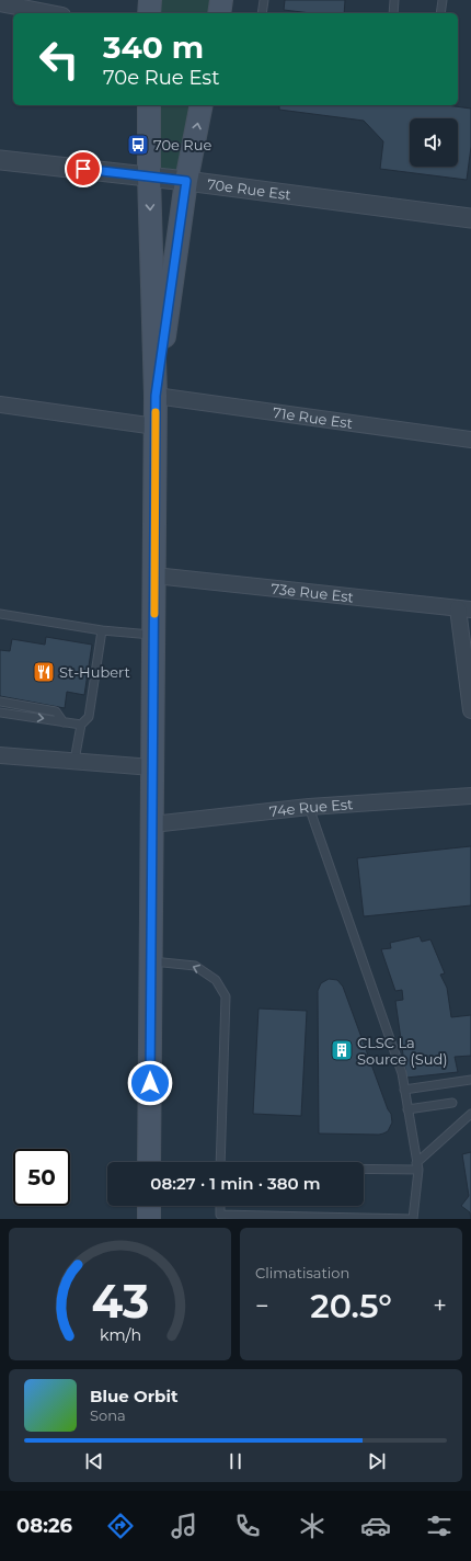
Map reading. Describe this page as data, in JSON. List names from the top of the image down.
{
  "streets": {
    "street": [
      "70e Rue Est",
      "71e Rue Est",
      "73e Rue Est",
      "74e Rue Est"
    ]
  },
  "places": {
    "bus stop": ["70e Rue"],
    "restaurant": ["St-Hubert"],
    "building": ["CLSC La Source (Sud)"]
  },
  "page": {
    "turn": ["340 m", "70e Rue Est"],
    "limit": "50",
    "trip": "08:27 · 1 min · 380 m",
    "tile": "Climatisation",
    "heat": ["−", "20.5°", "+"],
    "song": ["Blue Orbit", "Sona"],
    "tabs": "08:26",
    "gauge": ["43", "km/h"]
  }
}
